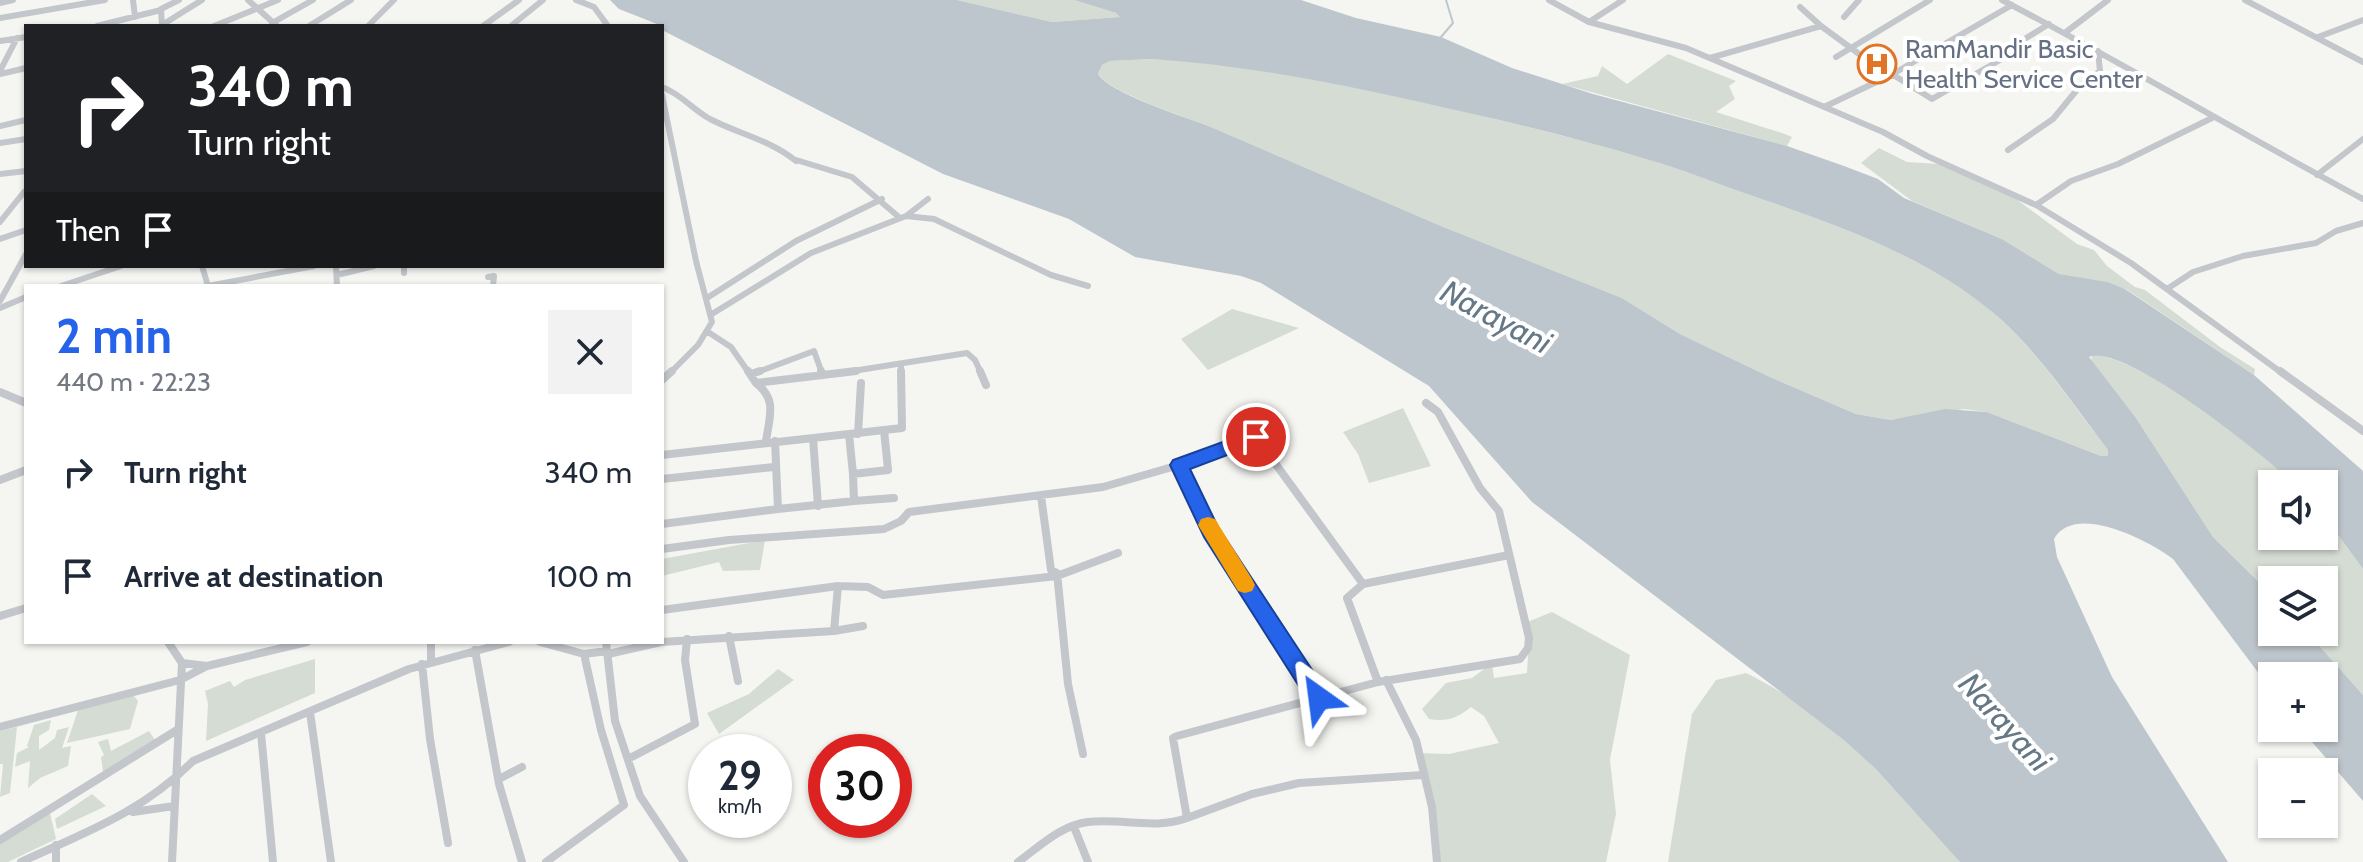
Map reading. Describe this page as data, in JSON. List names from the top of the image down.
{
  "water": ["Narayani"],
  "places": {
    "hospital": ["RamMandir Basic Health Service Center"]
  },
  "page": {
    "turn": ["340 m", "Turn right"],
    "then": "Then",
    "heading": ["2 min", "440 m · 22:23"],
    "list": [
      {
        "name": "Turn right",
        "value": "340 m"
      },
      {
        "name": "Arrive at destination",
        "value": "100 m"
      }
    ],
    "map_buttons": ["+", "−"],
    "speed": "29 km/h",
    "limit": "30"
  }
}
